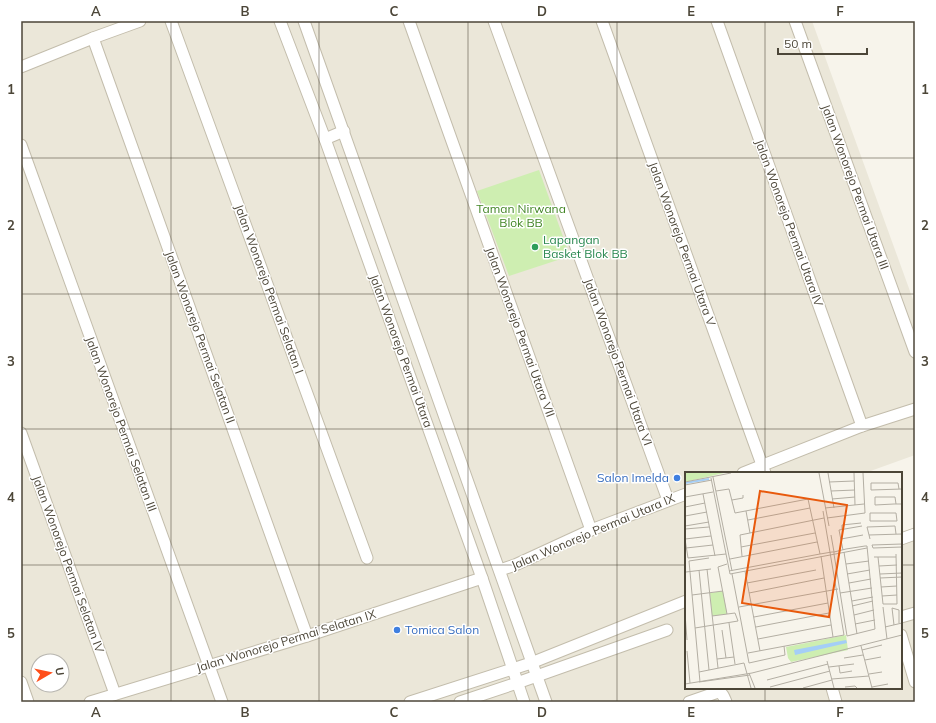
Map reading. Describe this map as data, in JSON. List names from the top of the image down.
{
  "streets": {
    "street": [
      "Jalan Wonorejo Permai Utara III",
      "Jalan Wonorejo Permai Utara IV",
      "Jalan Wonorejo Permai Utara V",
      "Jalan Wonorejo Permai Selatan I",
      "Jalan Wonorejo Permai Utara VII",
      "Jalan Wonorejo Permai Selatan II",
      "Jalan Wonorejo Permai Utara",
      "Jalan Wonorejo Permai Utara VI",
      "Jalan Wonorejo Permai Selatan III",
      "Jalan Wonorejo Permai Utara IX",
      "Jalan Wonorejo Permai Selatan IV",
      "Jalan Wonorejo Permai Selatan IX"
    ]
  },
  "crossings": [
    ["Jalan Wonorejo Permai Utara VII", "Jalan Wonorejo Permai Utara IX"],
    ["Jalan Wonorejo Permai Selatan II", "Jalan Wonorejo Permai Selatan IX"],
    ["Jalan Wonorejo Permai Utara", "Jalan Wonorejo Permai Utara IX"],
    ["Jalan Wonorejo Permai Utara", "Jalan Wonorejo Permai Selatan IX"],
    ["Jalan Wonorejo Permai Utara VI", "Jalan Wonorejo Permai Utara IX"],
    ["Jalan Wonorejo Permai Selatan III", "Jalan Wonorejo Permai Selatan IX"],
    ["Jalan Wonorejo Permai Selatan IV", "Jalan Wonorejo Permai Selatan IX"]
  ],
  "parks": ["Taman Nirwana Blok BB"],
  "places": ["Lapangan Basket Blok BB", "Salon Imelda", "Tomica Salon"],
  "scale_bar": "50 m",
  "north": "right",
  "grid": {
    "columns": [
      "A",
      "B",
      "C",
      "D",
      "E",
      "F"
    ],
    "rows": [
      "1",
      "2",
      "3",
      "4",
      "5"
    ]
  }
}
